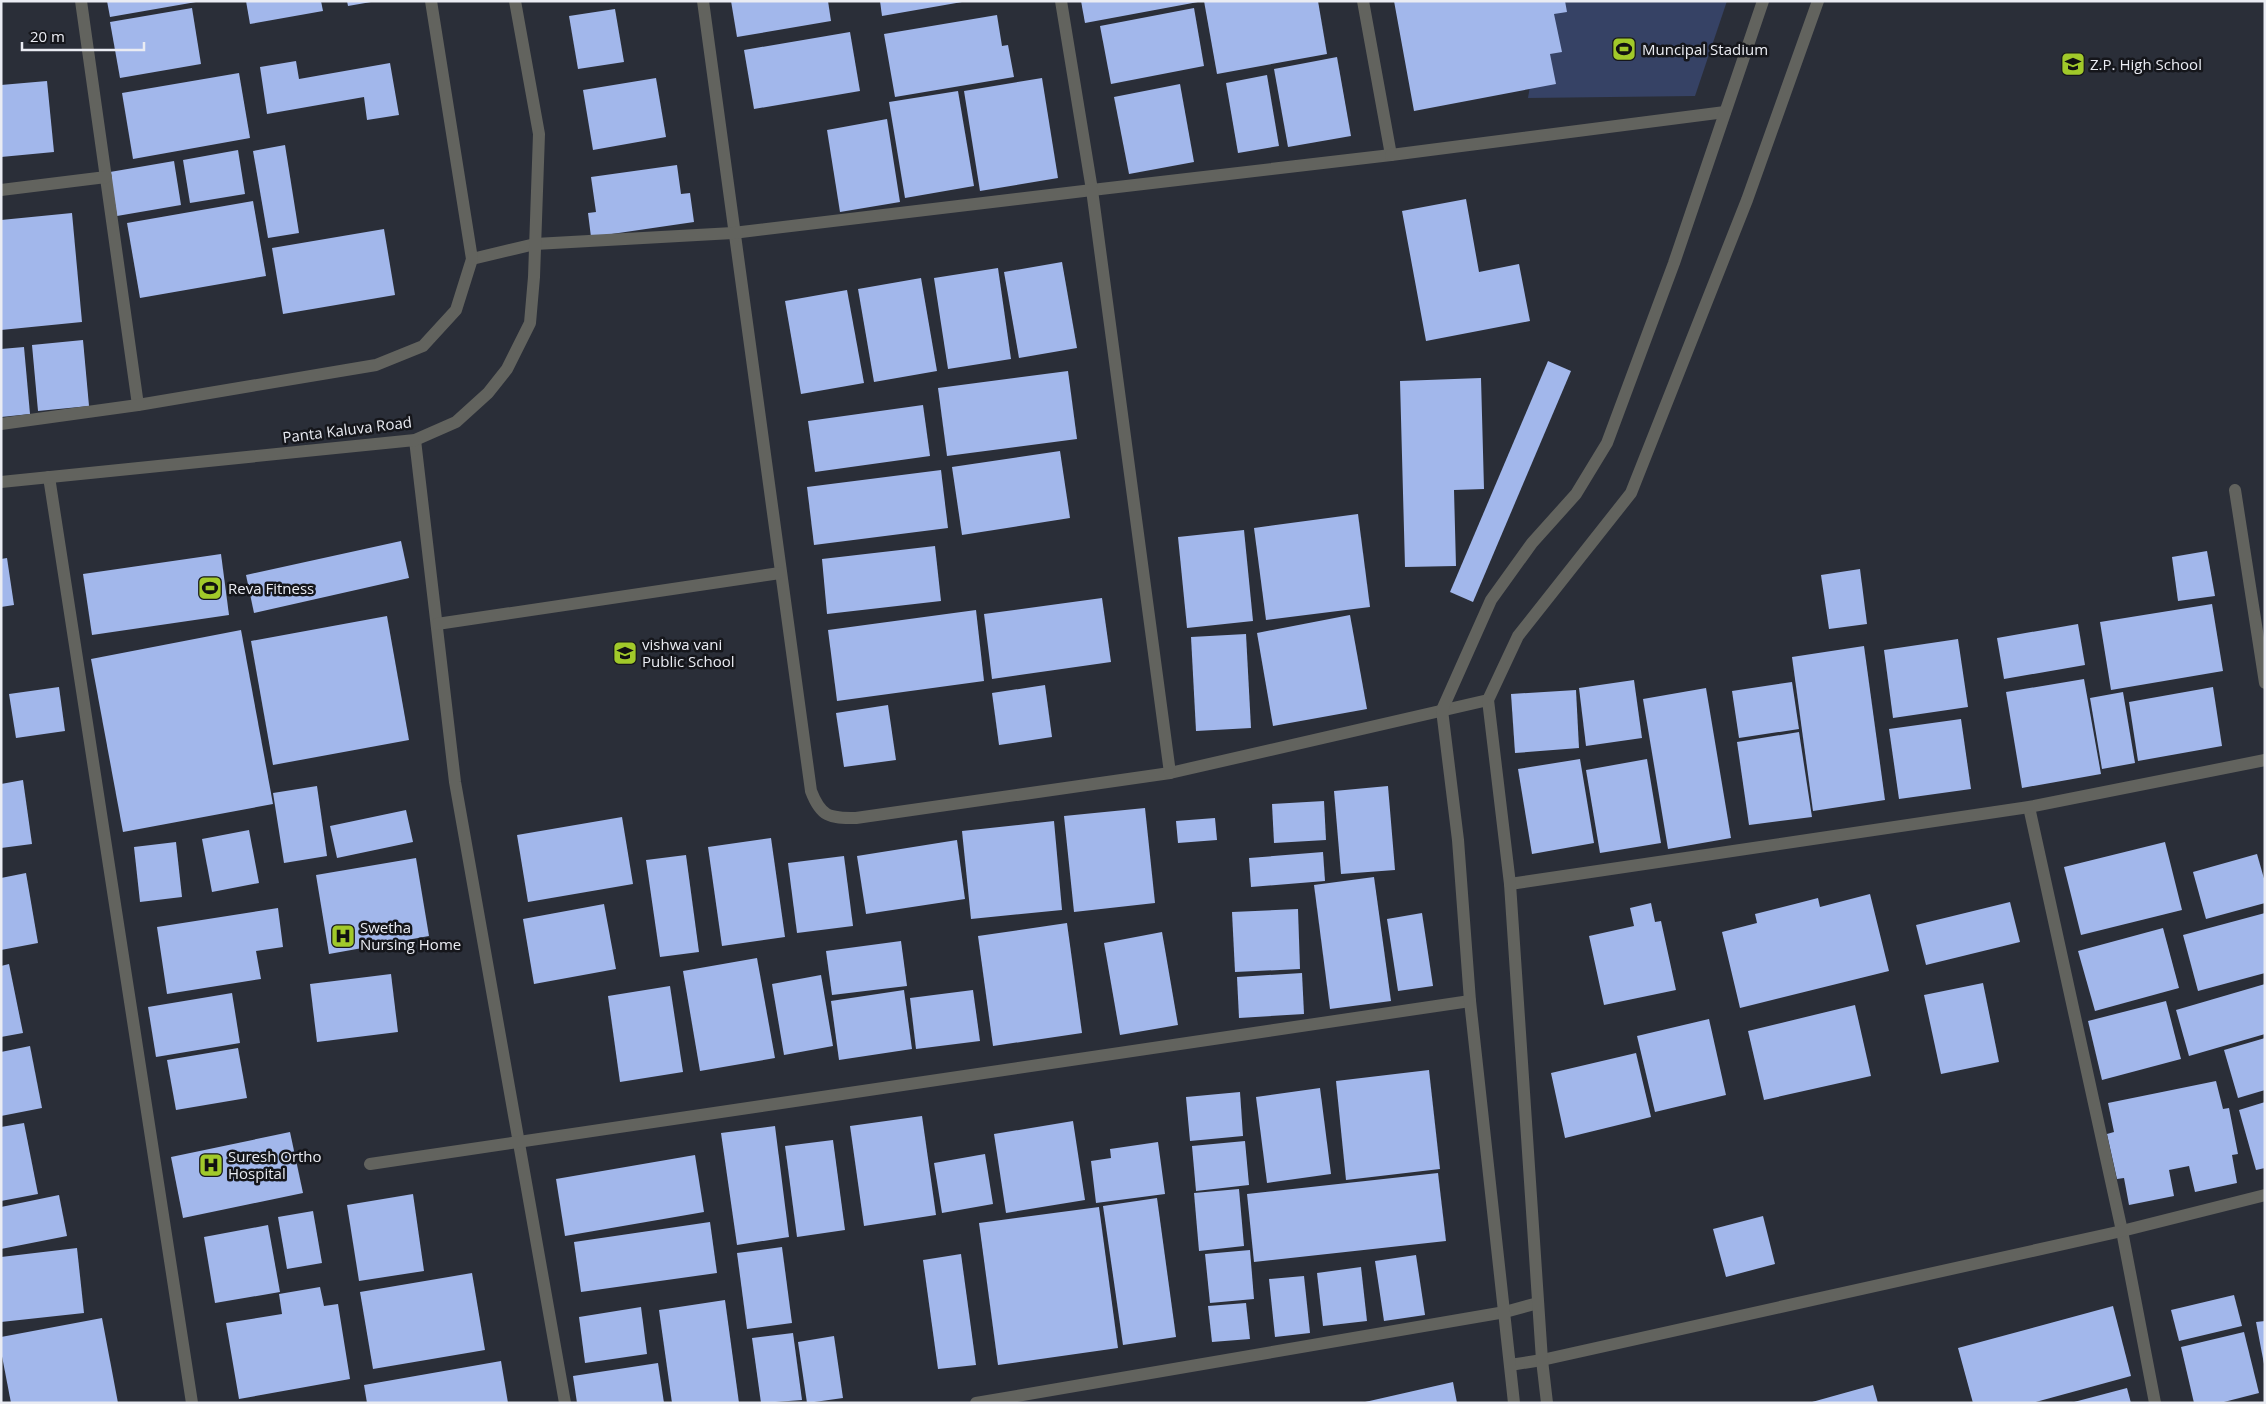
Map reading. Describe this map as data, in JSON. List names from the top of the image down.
{
  "streets": {
    "street": ["Panta Kaluva Road"]
  },
  "places": {
    "sports": ["Muncipal Stadium", "Reva Fitness"],
    "school or university": ["Z.P. High School", "vishwa vani Public School"],
    "hospital": ["Swetha Nursing Home", "Suresh Ortho Hospital"]
  },
  "scale_bar": "20 m"
}
